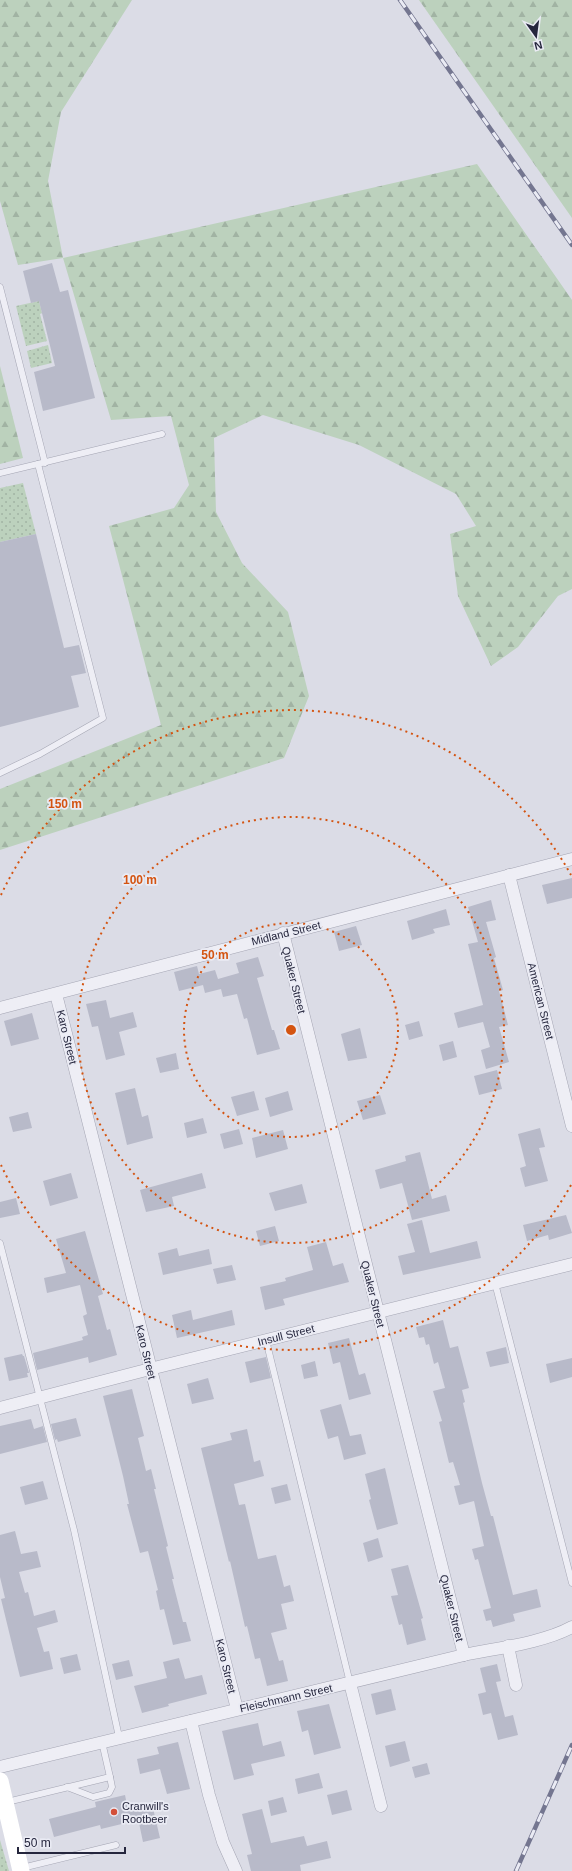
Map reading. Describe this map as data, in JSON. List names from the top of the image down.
{
  "streets": {
    "street": [
      "Midland Street",
      "Quaker Street",
      "American Street",
      "Karo Street",
      "Insull Street",
      "Fleischmann Street"
    ]
  },
  "crossings": [
    ["Midland Street", "Quaker Street"],
    ["Midland Street", "American Street"],
    ["Midland Street", "Karo Street"],
    ["Quaker Street", "Insull Street"],
    ["Quaker Street", "Fleischmann Street"],
    ["Karo Street", "Insull Street"],
    ["Karo Street", "Fleischmann Street"]
  ],
  "places": ["Cranwill's Rootbeer"],
  "scale_bar": "50 m",
  "north": "bottom",
  "rings": ["150 m", "100 m", "50 m"]
}
